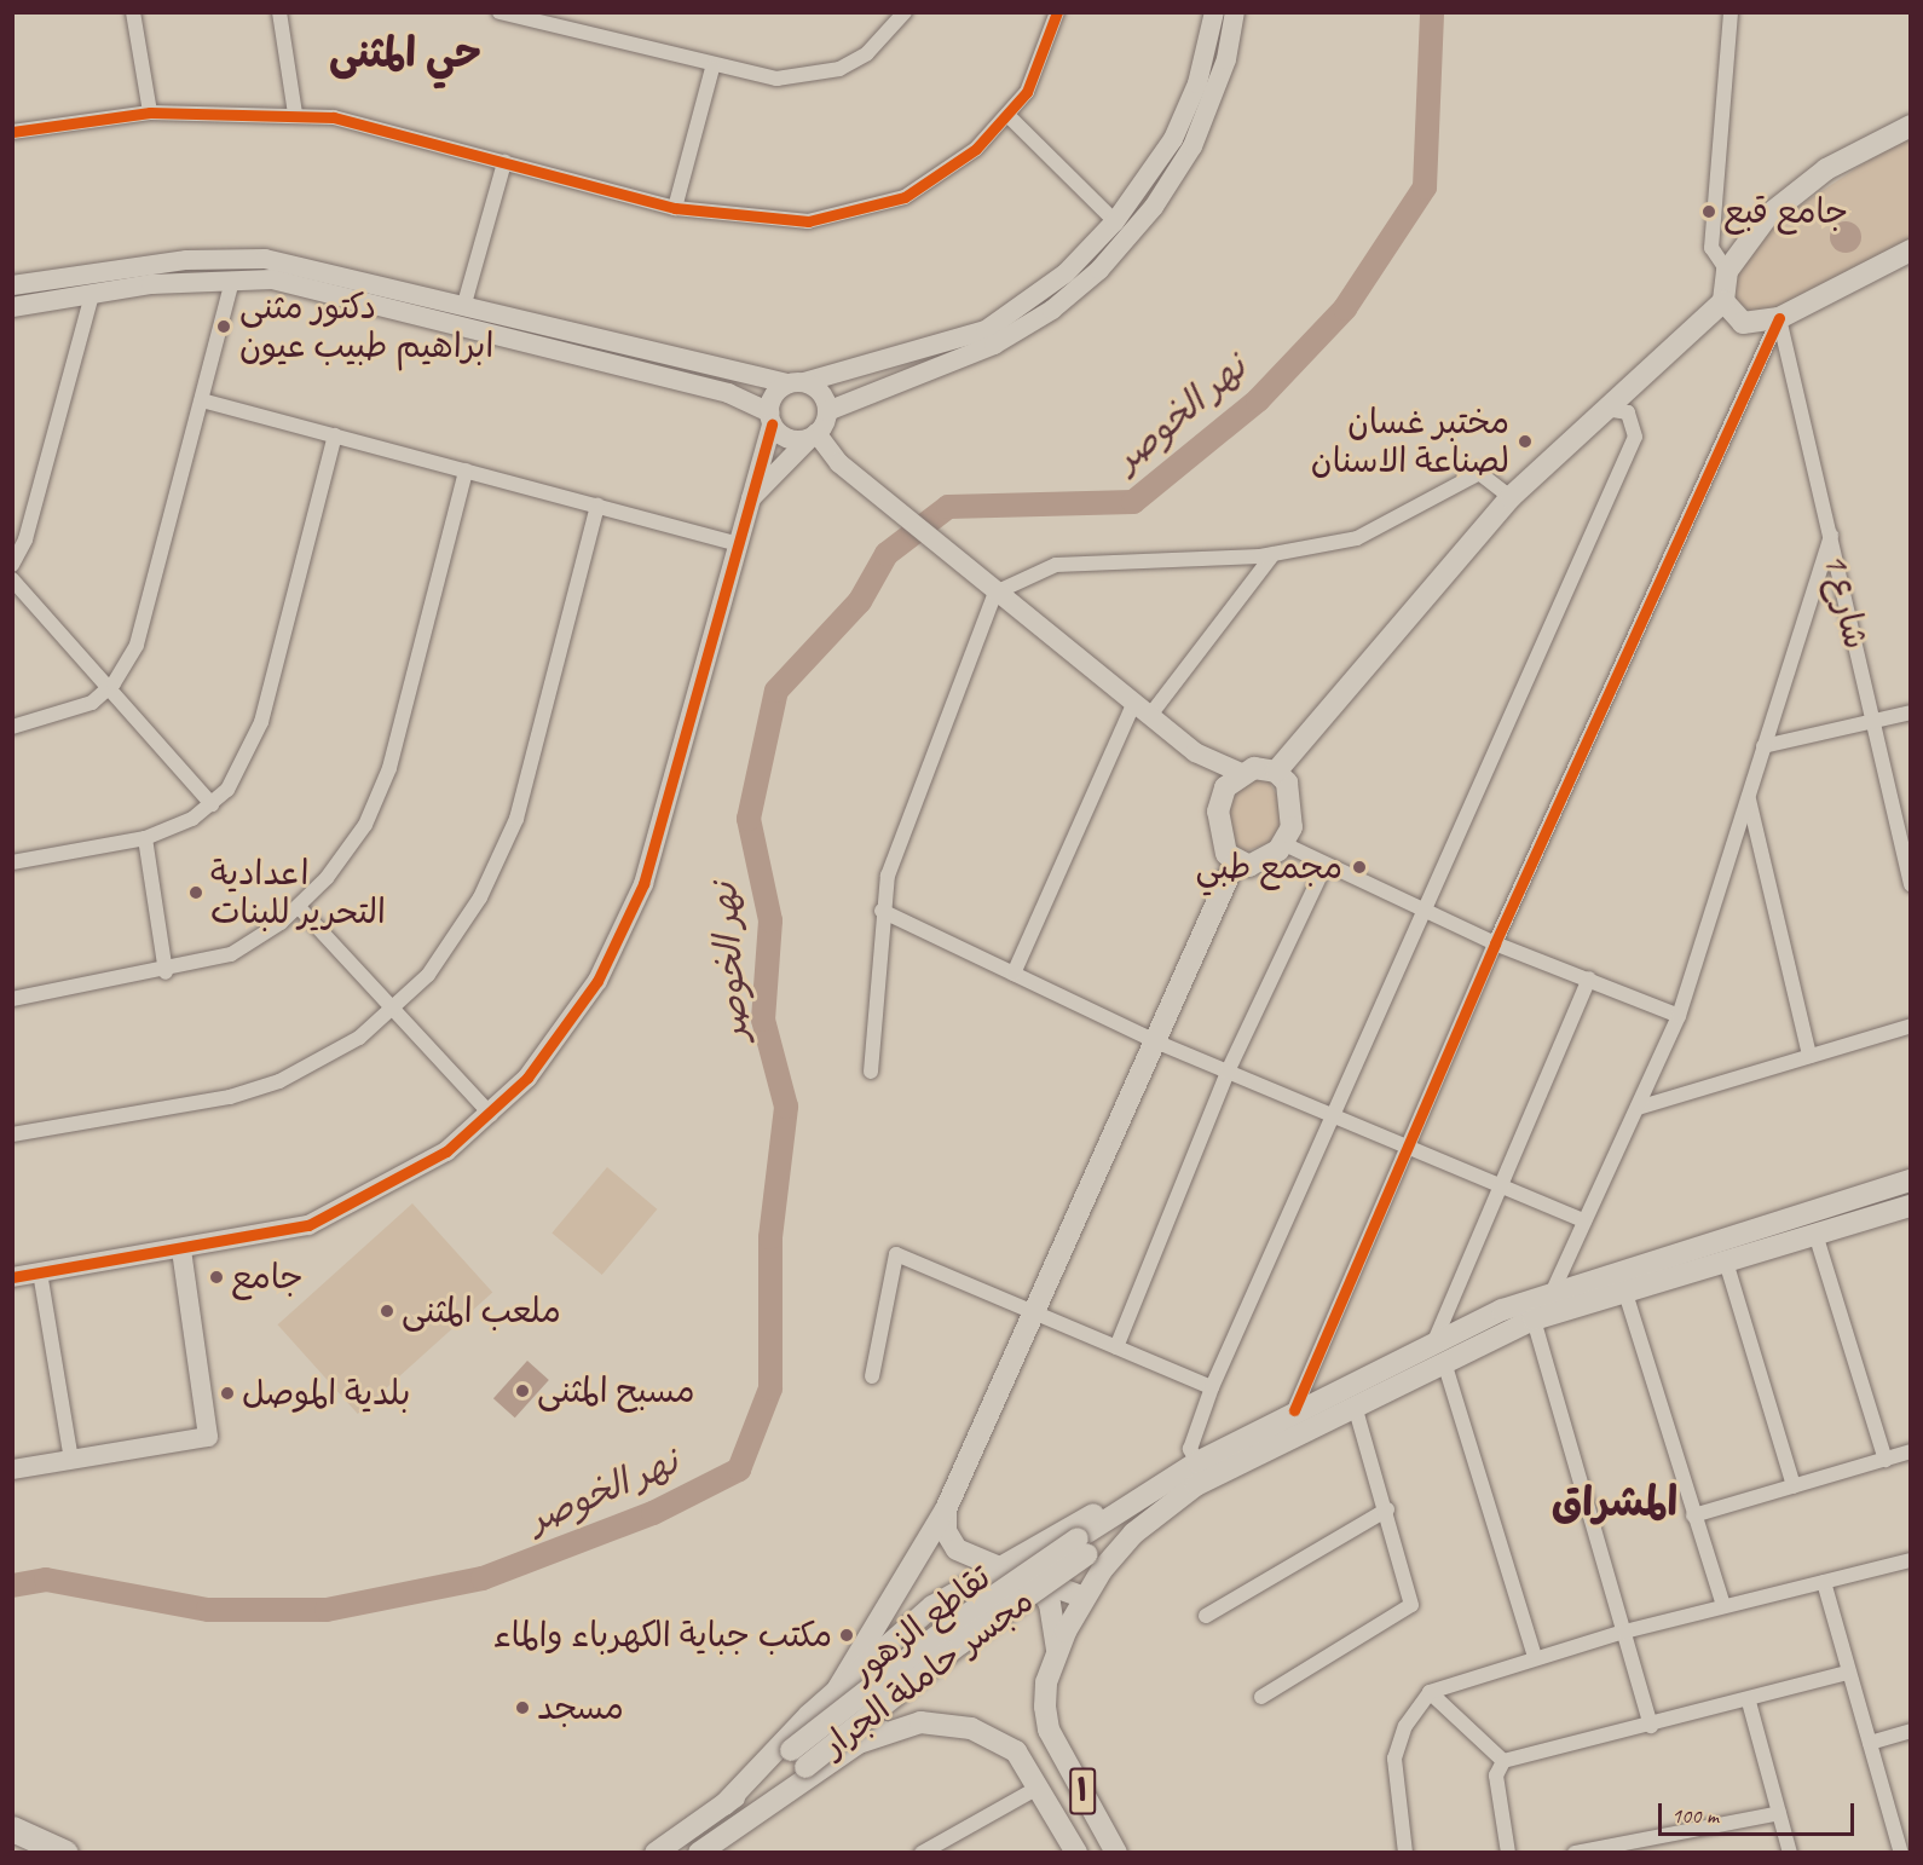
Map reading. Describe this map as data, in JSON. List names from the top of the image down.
{
  "streets": {
    "main road": ["تقاطع الزهور", "مجسر حاملة الجرار", "١"],
    "street": ["شارع 1"]
  },
  "crossings": [
    ["تقاطع الزهور", "مجسر حاملة الجرار"]
  ],
  "districts": ["حي المثنى", "المشراق"],
  "water": ["نهر الخوصر"],
  "places": [
    "جامع قبع",
    "دكتور مثنى ابراهيم طبيب عيون",
    "مختبر غسان لصناعة الاسنان",
    "مجمع طبي",
    "اعدادية التحرير للبنات",
    "جامع",
    "ملعب المثنى",
    "مسبح المثنى",
    "بلدية الموصل",
    "مكتب جباية الكهرباء والماء",
    "مسجد"
  ],
  "scale_bar": "100 m"
}
